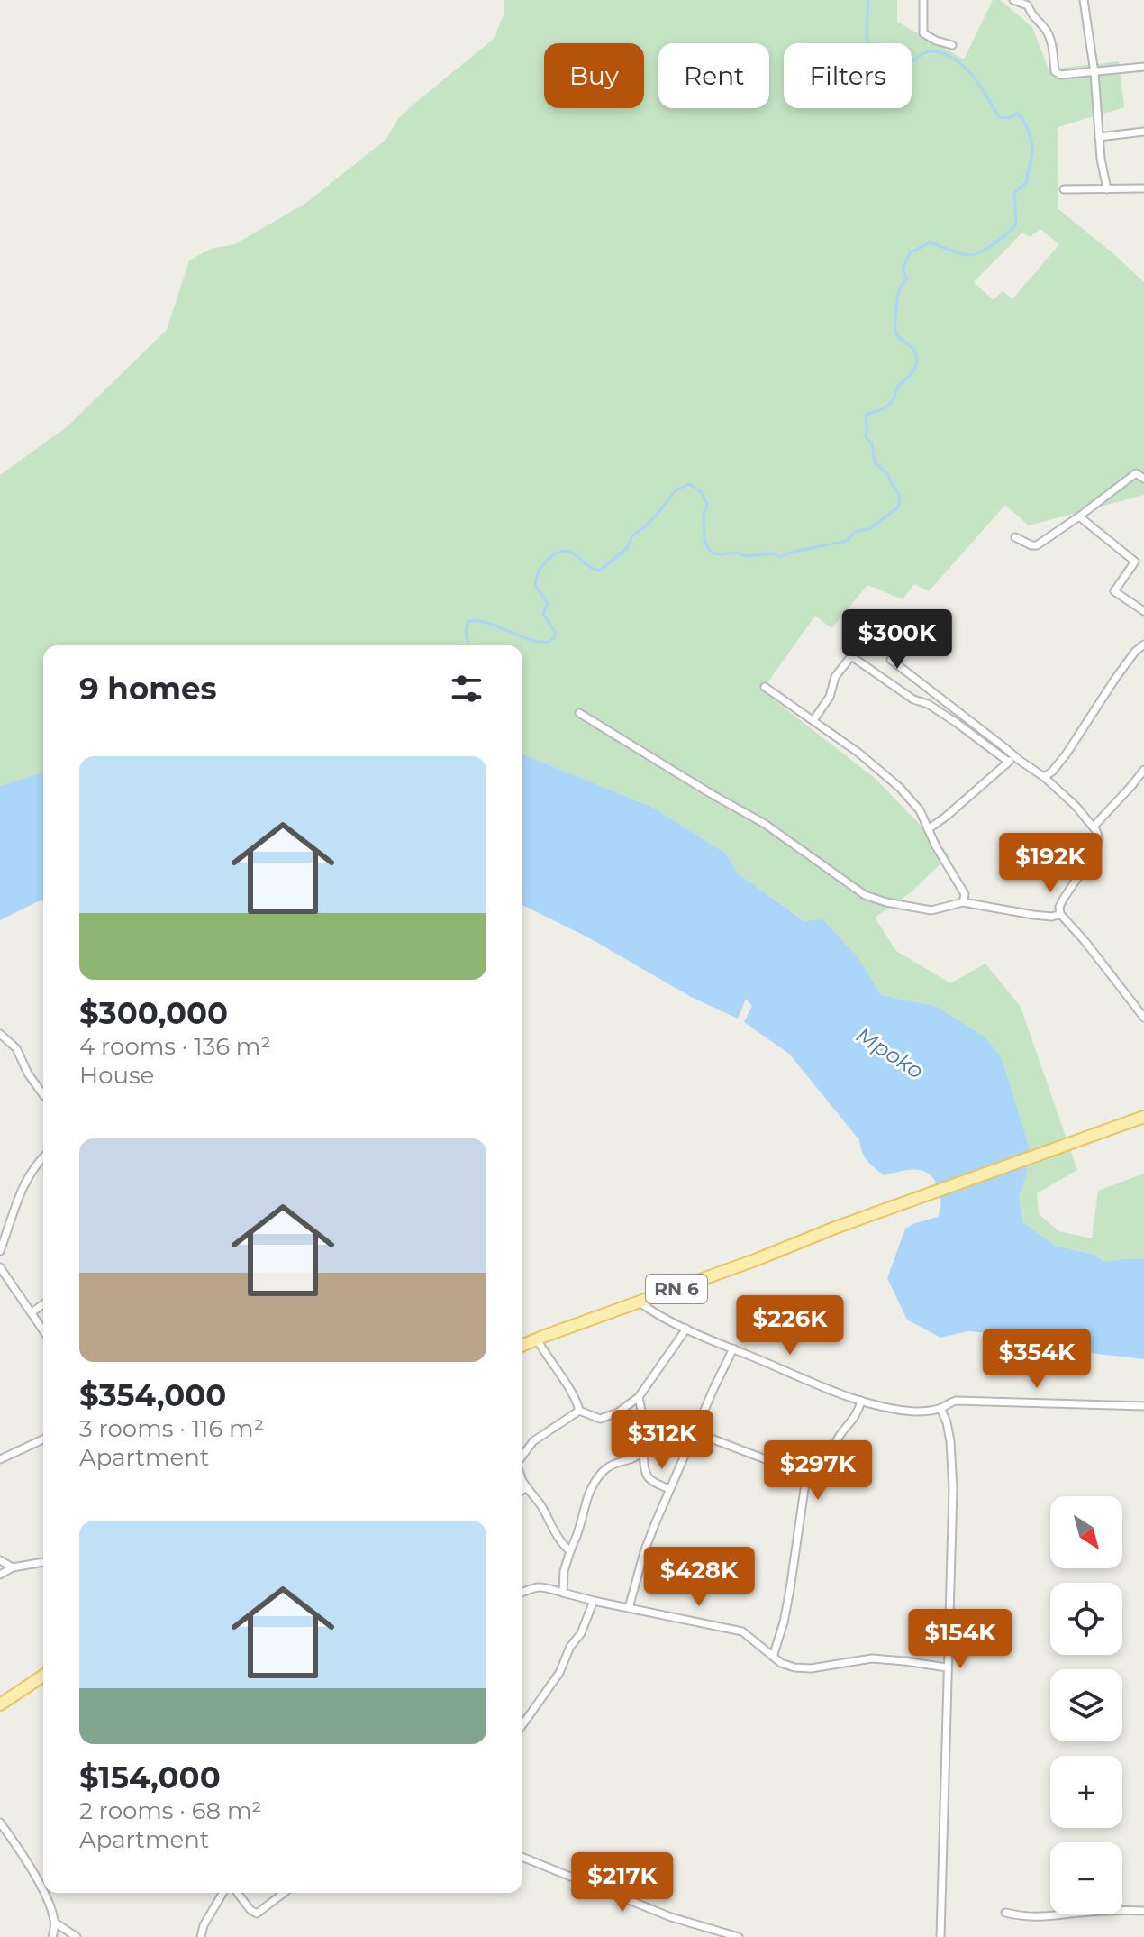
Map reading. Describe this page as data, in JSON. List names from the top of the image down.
{
  "streets": {
    "main road": ["RN 6"]
  },
  "water": ["Mpoko"],
  "north": "bottom right",
  "page": {
    "chip": ["Buy", "Rent", "Filters"],
    "price": [
      "$300K",
      "$192K",
      "$226K",
      "$354K",
      "$312K",
      "$297K",
      "$428K",
      "$154K",
      "$217K"
    ],
    "heading": "9 homes",
    "list": [
      {
        "name": "$300,000",
        "note": "4 rooms · 136 m² · House"
      },
      {
        "name": "$354,000",
        "note": "3 rooms · 116 m² · Apartment"
      },
      {
        "name": "$154,000",
        "note": "2 rooms · 68 m² · Apartment"
      }
    ],
    "map_buttons": ["+", "−"]
  }
}
